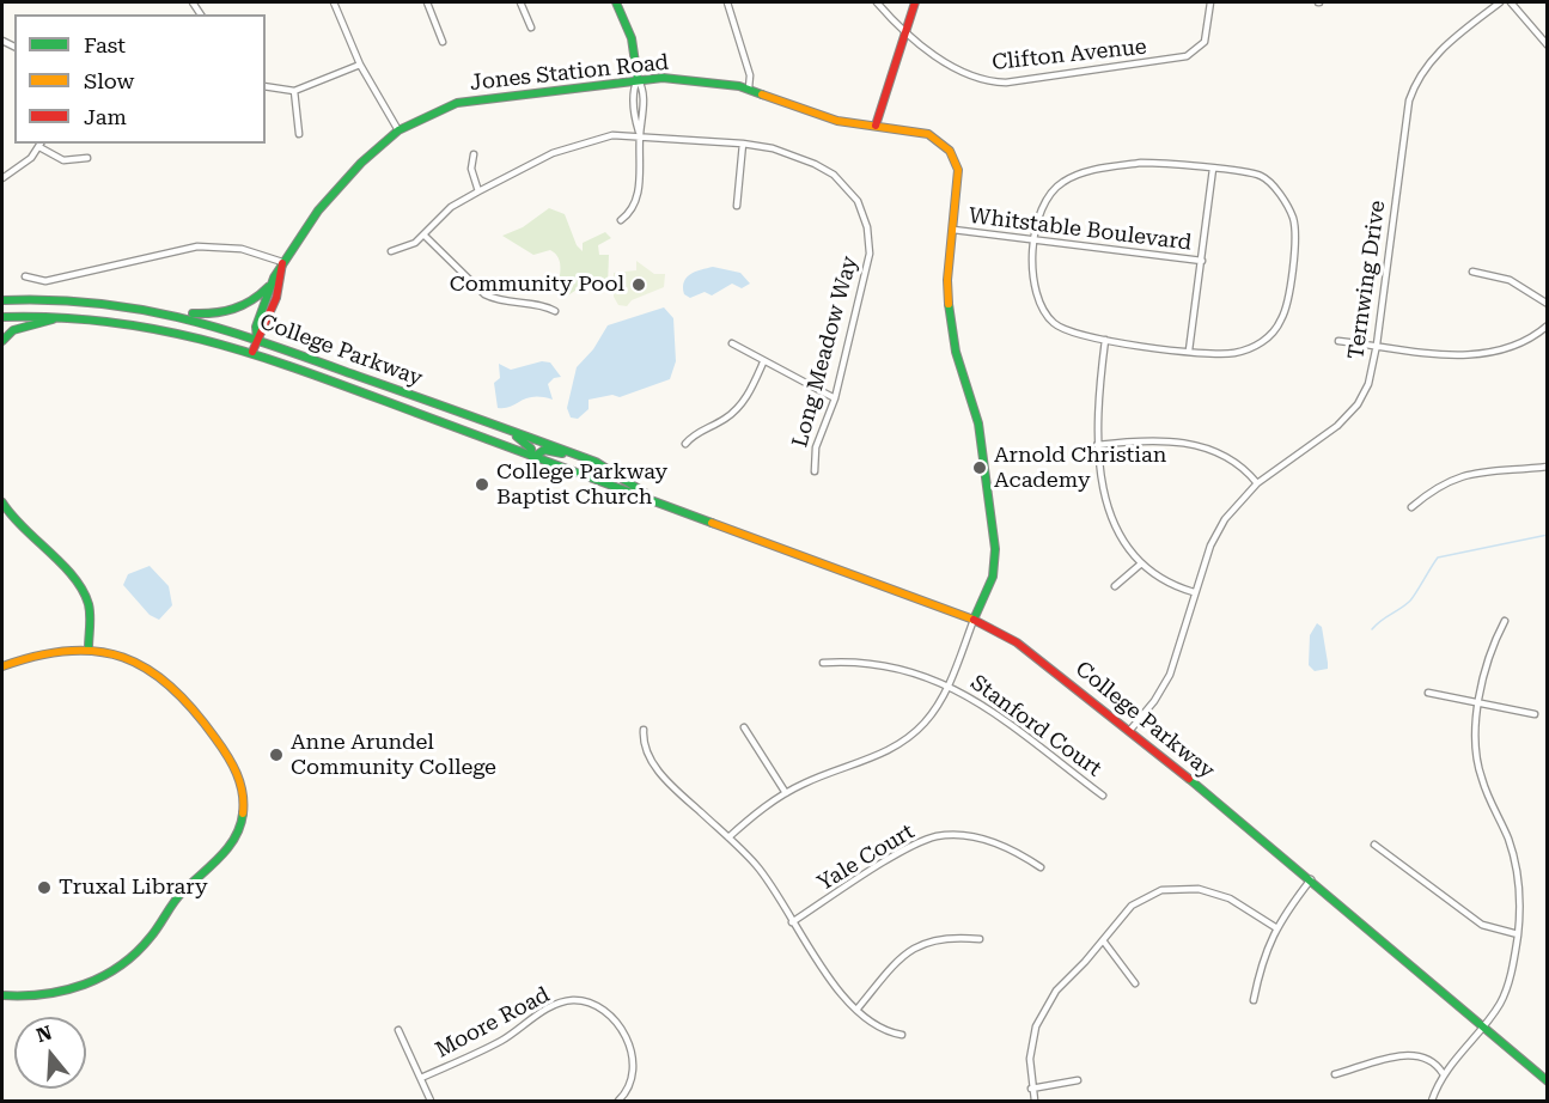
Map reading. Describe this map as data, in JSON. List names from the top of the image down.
{
  "streets": {
    "main road": ["Jones Station Road", "College Parkway"],
    "street": [
      "Clifton Avenue",
      "Whitstable Boulevard",
      "Ternwing Drive",
      "Long Meadow Way",
      "Stanford Court",
      "Yale Court",
      "Moore Road"
    ]
  },
  "crossings": [
    ["Jones Station Road", "Whitstable Boulevard"],
    ["Jones Station Road", "College Parkway"],
    ["Ternwing Drive", "College Parkway"]
  ],
  "places": [
    "Community Pool",
    "Arnold Christian Academy",
    "College Parkway Baptist Church",
    "Anne Arundel Community College",
    "Truxal Library"
  ],
  "legend": ["Fast", "Slow", "Jam"],
  "north": "top"
}
